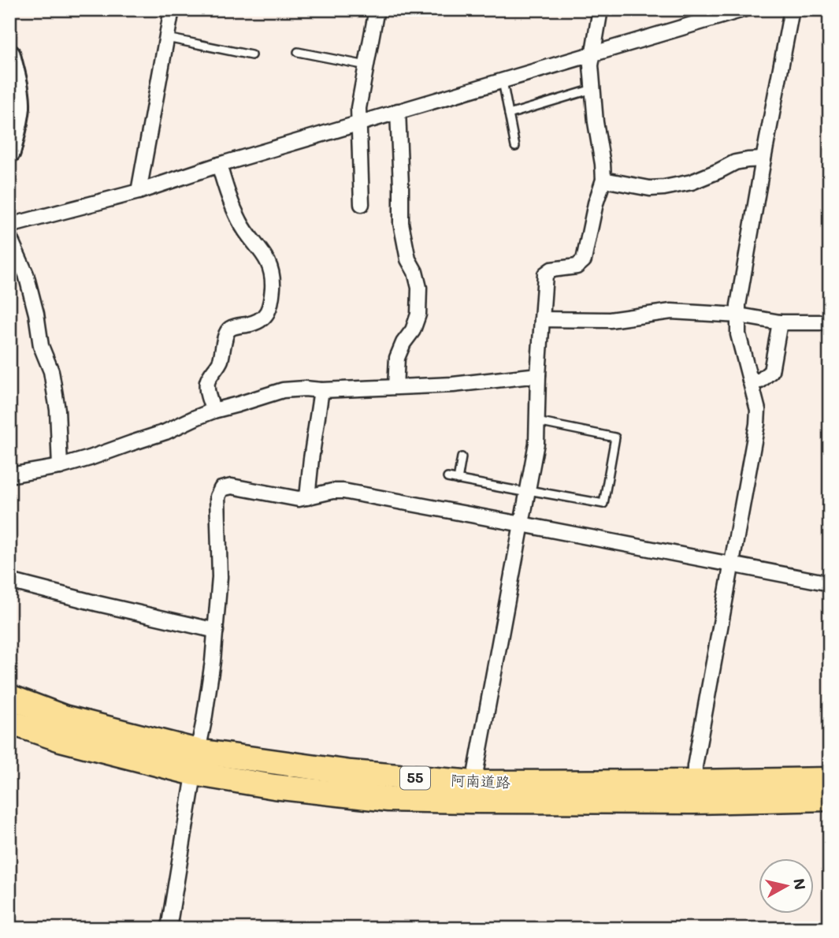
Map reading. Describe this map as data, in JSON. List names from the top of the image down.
{
  "streets": {
    "highway": ["55", "阿南道路"]
  },
  "north": "right"
}
